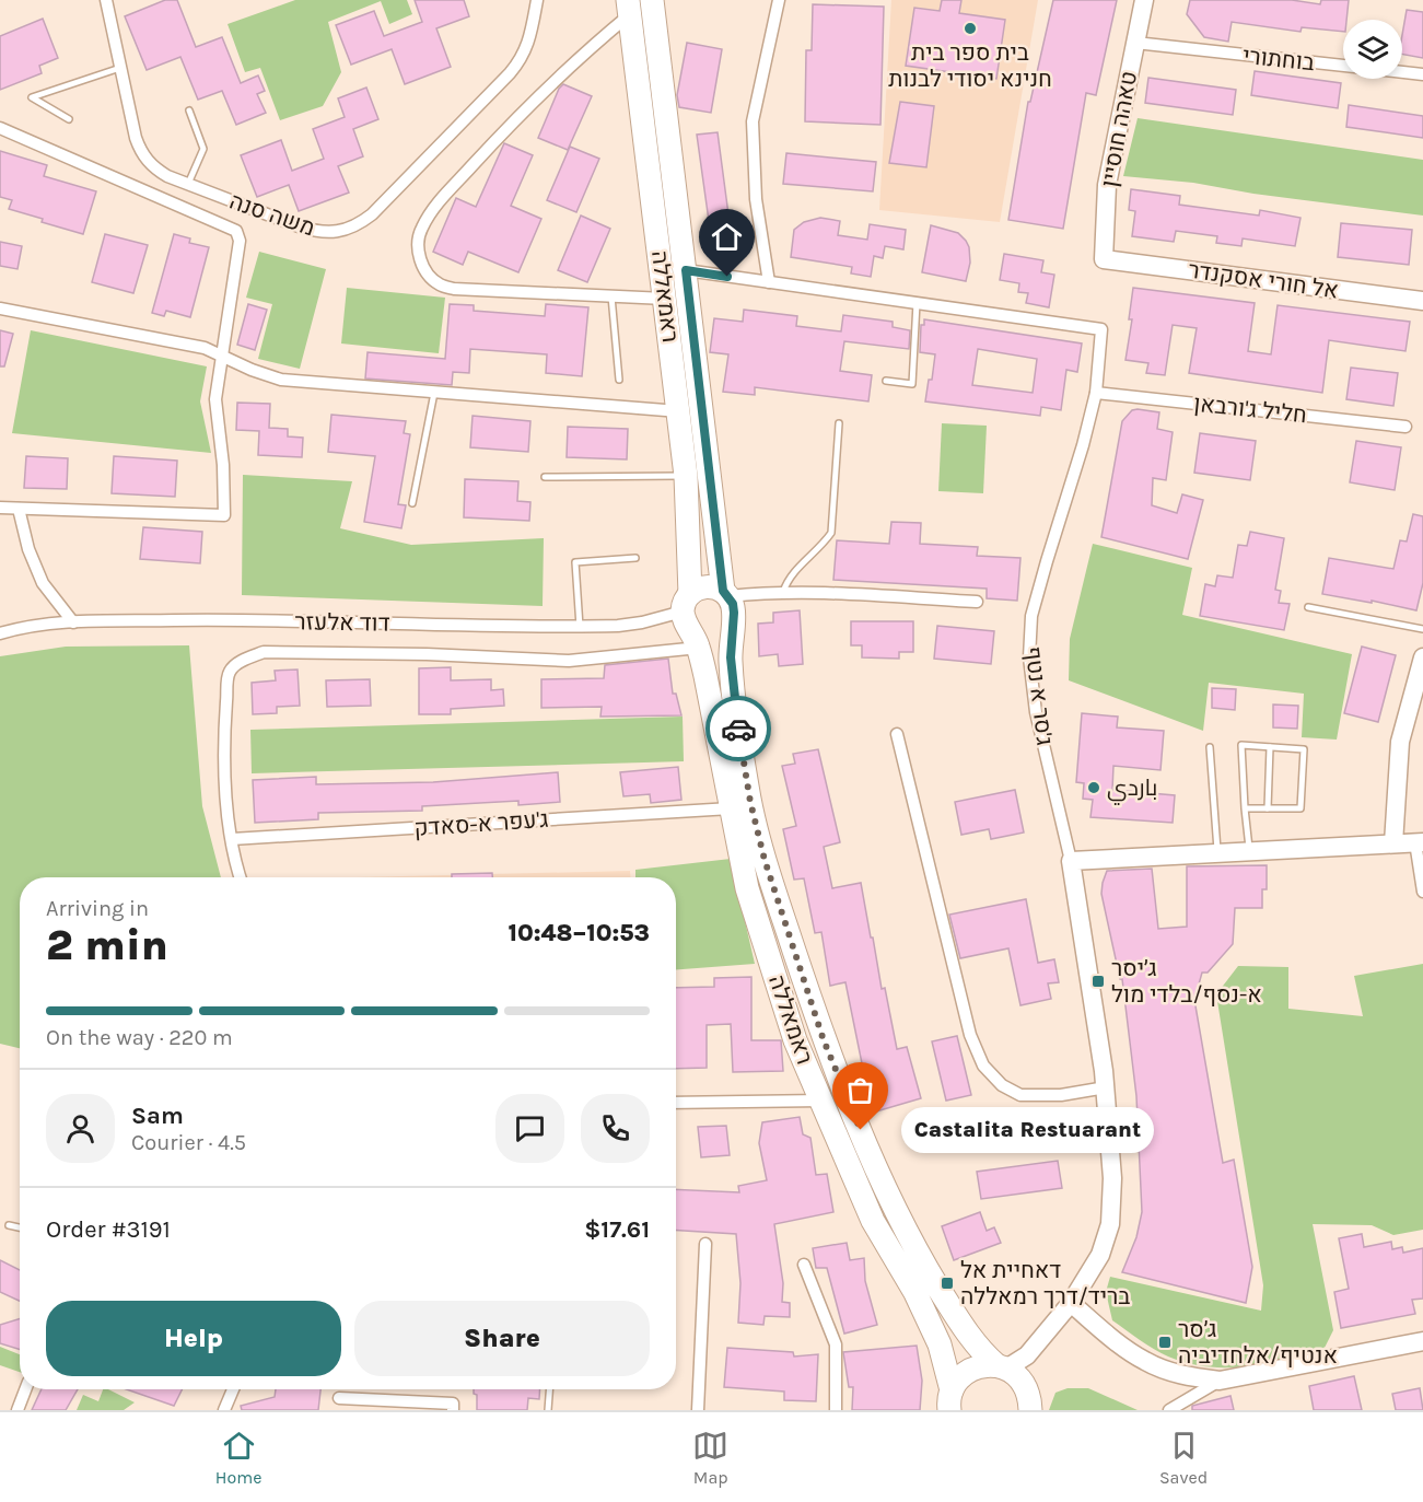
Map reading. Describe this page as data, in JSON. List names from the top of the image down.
{
  "streets": {
    "highway": ["ראמאללה"],
    "street": [
      "בוחתורי",
      "טאהה חוסיין",
      "משה סנה",
      "אל חורי אסקנדר",
      "חליל ג'ורבאן",
      "דוד אלעזר",
      "ג'סר א נטף",
      "ג'עפר א-סאדק"
    ]
  },
  "crossings": [
    ["בוחתורי", "טאהה חוסיין"],
    ["טאהה חוסיין", "אל חורי אסקנדר"],
    ["ראמאללה", "דוד אלעזר"],
    ["ראמאללה", "ג'סר א נטף"],
    ["ראמאללה", "ג'עפר א-סאדק"],
    ["חליל ג'ורבאן", "ג'סר א נטף"]
  ],
  "places": {
    "other": ["בית ספר בית חנינא יסודי לבנות", "باردي", "Castalita Restuarant"],
    "transit": ["ג׳יסר א-נסף/בלדי מול", "דאחיית אל בריד/דרך רמאללה", "ג׳סר אנטיף/אלחדיביה"]
  },
  "page": {
    "heading": ["2 min", "Arriving in", "10:48–10:53"],
    "panel": [
      "Sam",
      "Courier · 4.5",
      "Order #3191",
      "$17.61"
    ],
    "bar": "On the way · 220 m",
    "bubble": "Castalita Restuarant",
    "buttons": ["Help", "Share"],
    "tabs": ["Home", "Map", "Saved"]
  }
}
